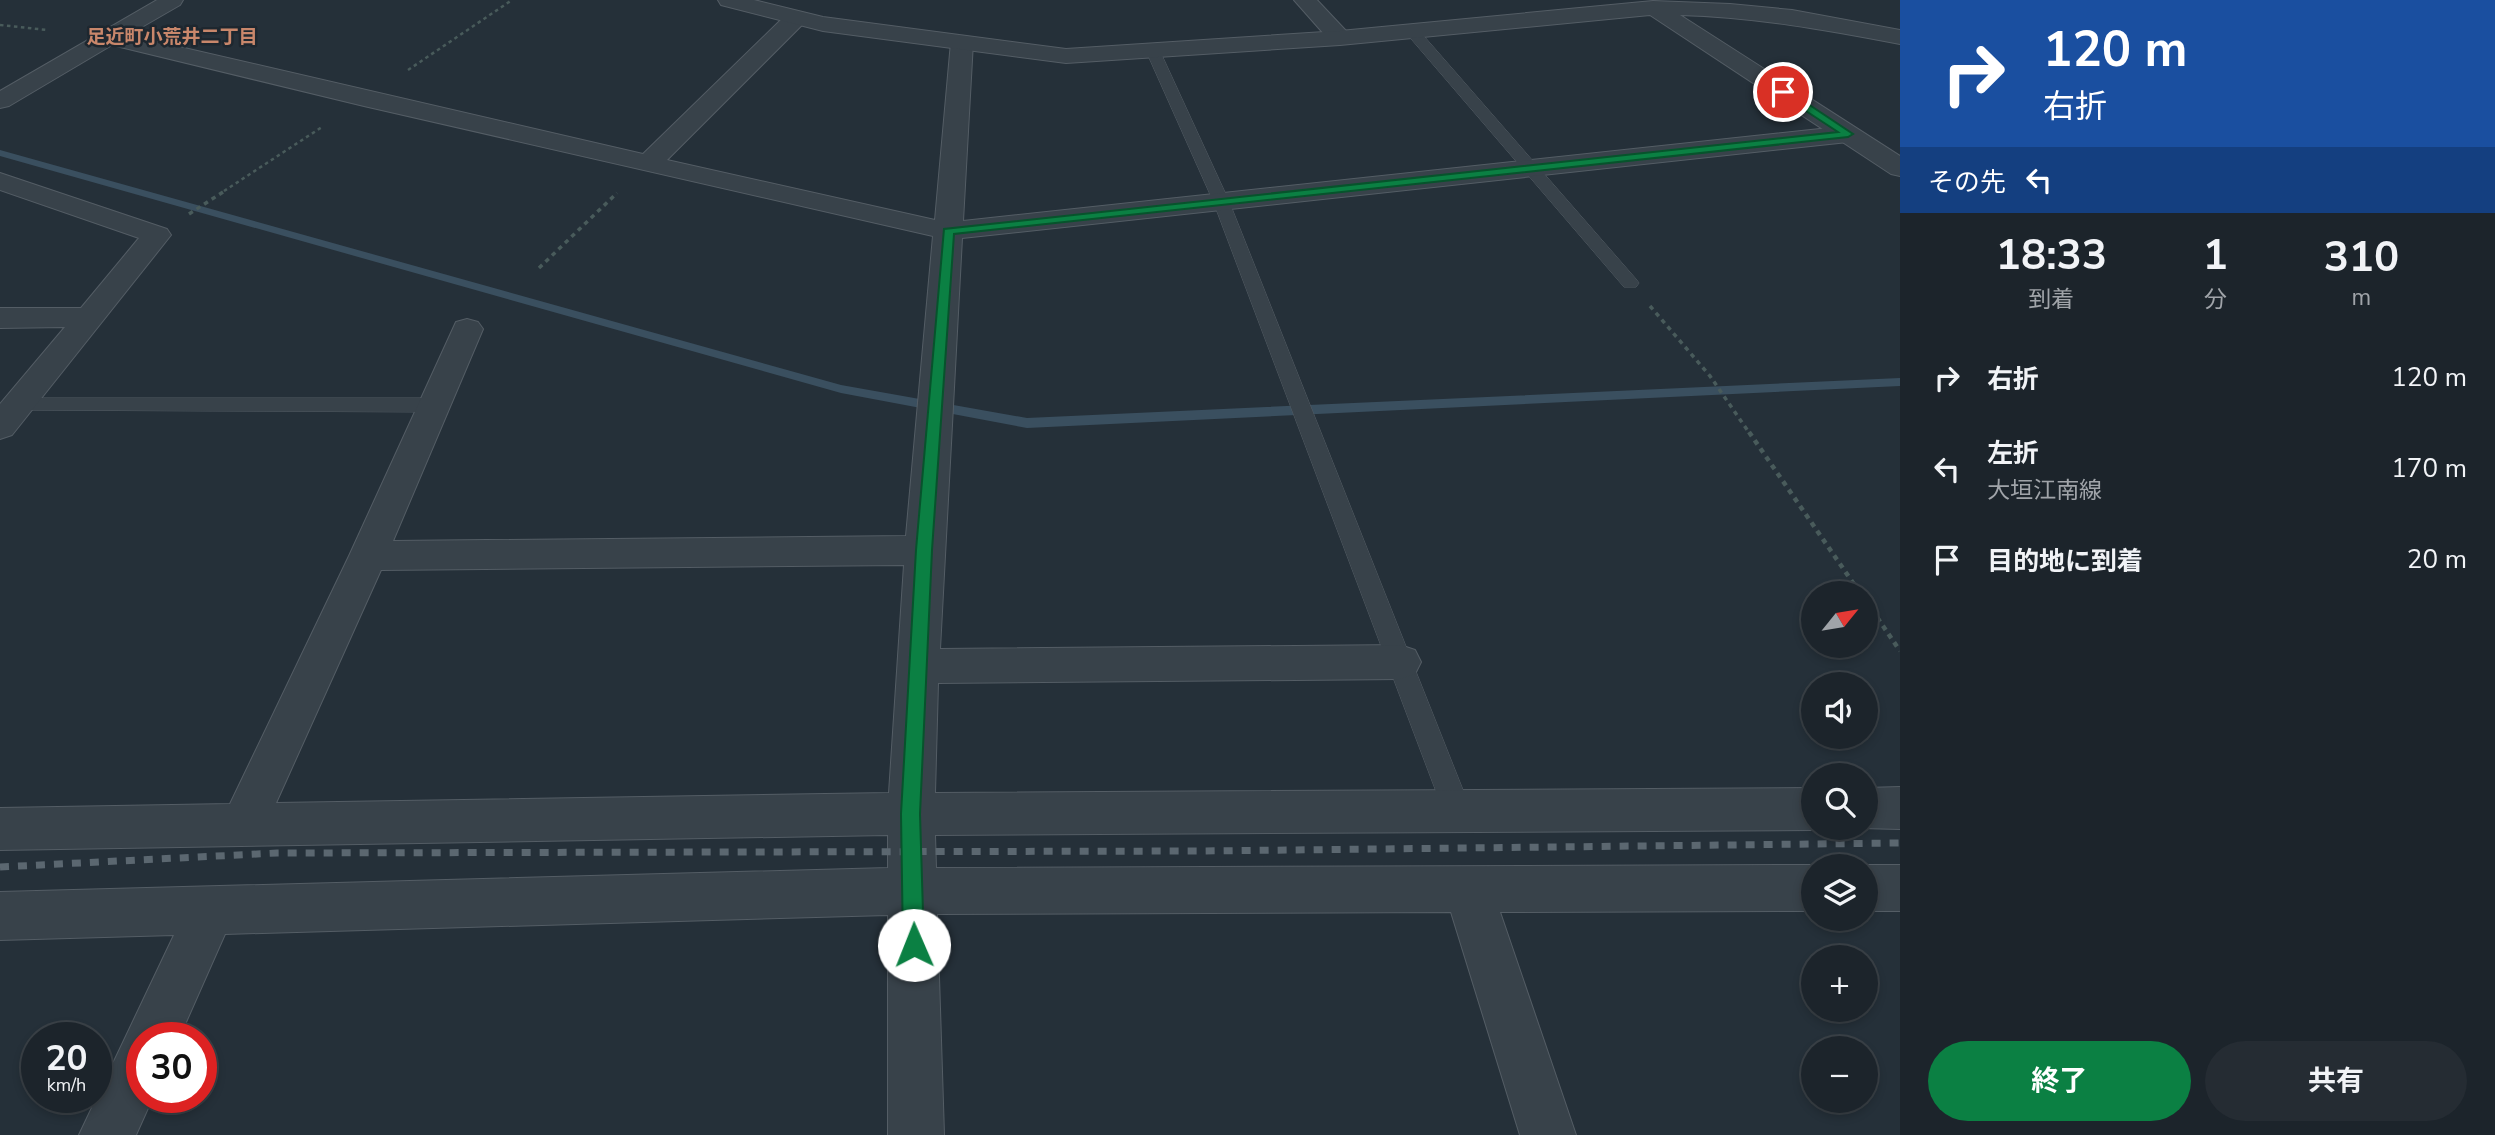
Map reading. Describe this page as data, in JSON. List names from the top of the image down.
{
  "districts": ["足近町小荒井二丁目"],
  "north": "top right",
  "page": {
    "turn": ["120 m", "右折"],
    "then": "その先",
    "eta": [
      "18:33",
      "到着",
      "1",
      "分",
      "310",
      "m"
    ],
    "list": [
      {
        "name": "右折",
        "value": "120 m"
      },
      {
        "name": "左折",
        "note": "大垣江南線",
        "value": "170 m"
      },
      {
        "name": "目的地に到着",
        "value": "20 m"
      }
    ],
    "map_buttons": ["+", "−"],
    "speed": "20 km/h",
    "limit": "30",
    "buttons": ["終了", "共有"]
  }
}
